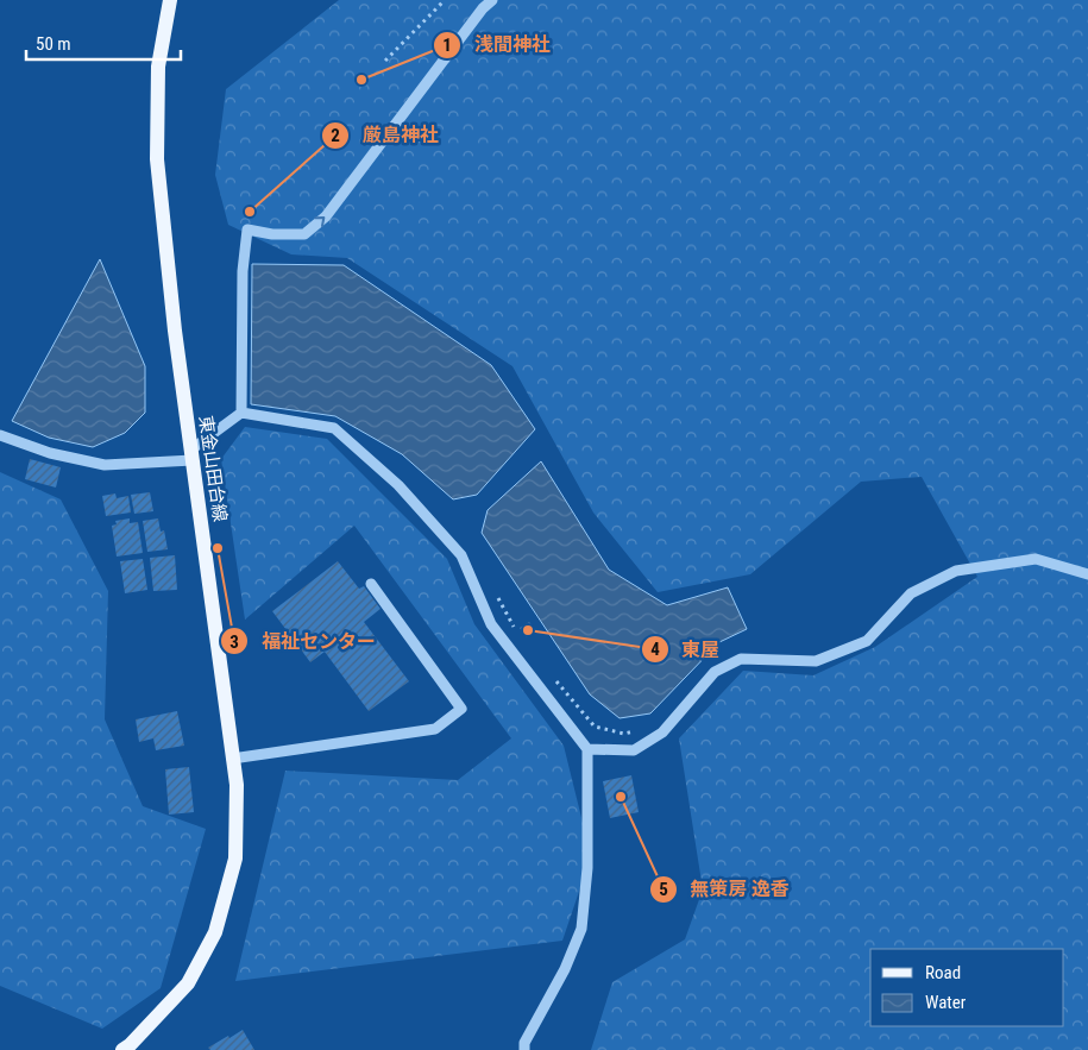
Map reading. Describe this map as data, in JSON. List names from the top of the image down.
{
  "streets": {
    "main road": ["東金山田台線"]
  },
  "places": [
    "浅間神社",
    "厳島神社",
    "福祉センター",
    "東屋",
    "無策房 逸香"
  ],
  "legend": ["Road", "Water"],
  "scale_bar": "50 m"
}
